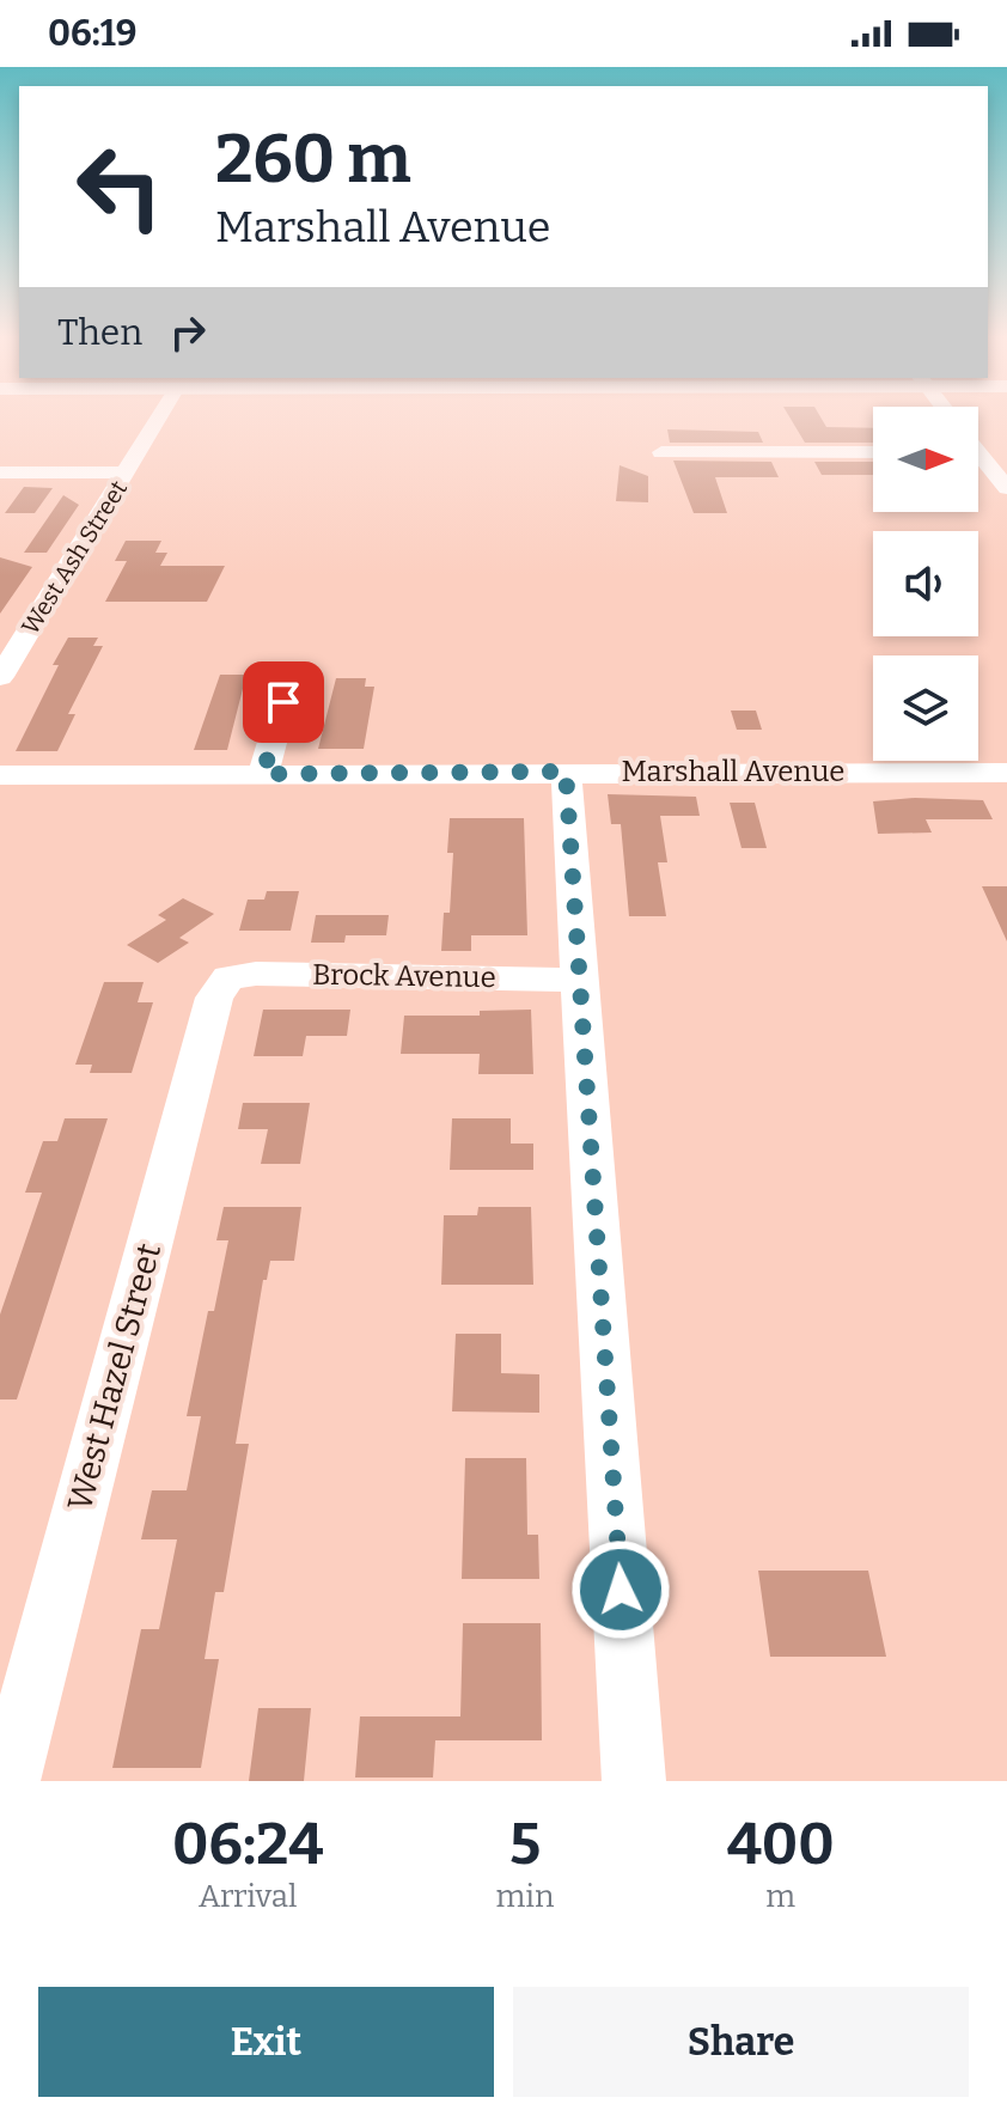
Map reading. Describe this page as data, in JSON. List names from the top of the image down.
{
  "streets": {
    "street": [
      "West Ash Street",
      "Marshall Avenue",
      "Brock Avenue",
      "West Hazel Street"
    ]
  },
  "crossings": [
    ["Brock Avenue", "West Hazel Street"]
  ],
  "north": "right",
  "page": {
    "status": "06:19",
    "turn": ["260 m", "Marshall Avenue"],
    "then": "Then",
    "eta": [
      "06:24",
      "Arrival",
      "5",
      "min",
      "400",
      "m"
    ],
    "buttons": ["Exit", "Share"]
  }
}
